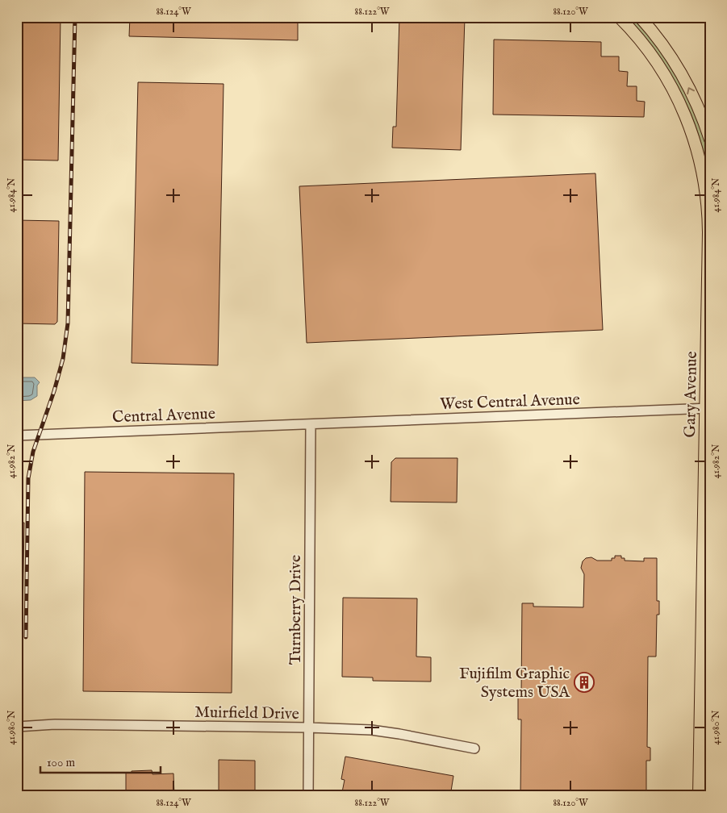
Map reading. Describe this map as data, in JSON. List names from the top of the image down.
{
  "streets": {
    "main road": ["Gary Avenue"],
    "street": [
      "West Central Avenue",
      "Central Avenue",
      "Turnberry Drive",
      "Muirfield Drive"
    ]
  },
  "crossings": [
    ["Gary Avenue", "West Central Avenue"],
    ["West Central Avenue", "Central Avenue"],
    ["West Central Avenue", "Turnberry Drive"],
    ["Central Avenue", "Turnberry Drive"],
    ["Turnberry Drive", "Muirfield Drive"]
  ],
  "places": {
    "building": ["Fujifilm Graphic Systems USA"]
  },
  "scale_bar": "100 m",
  "coordinates": [
    "88.124°W",
    "88.122°W",
    "88.120°W",
    "41.984°N",
    "41.982°N",
    "41.980°N"
  ]
}
